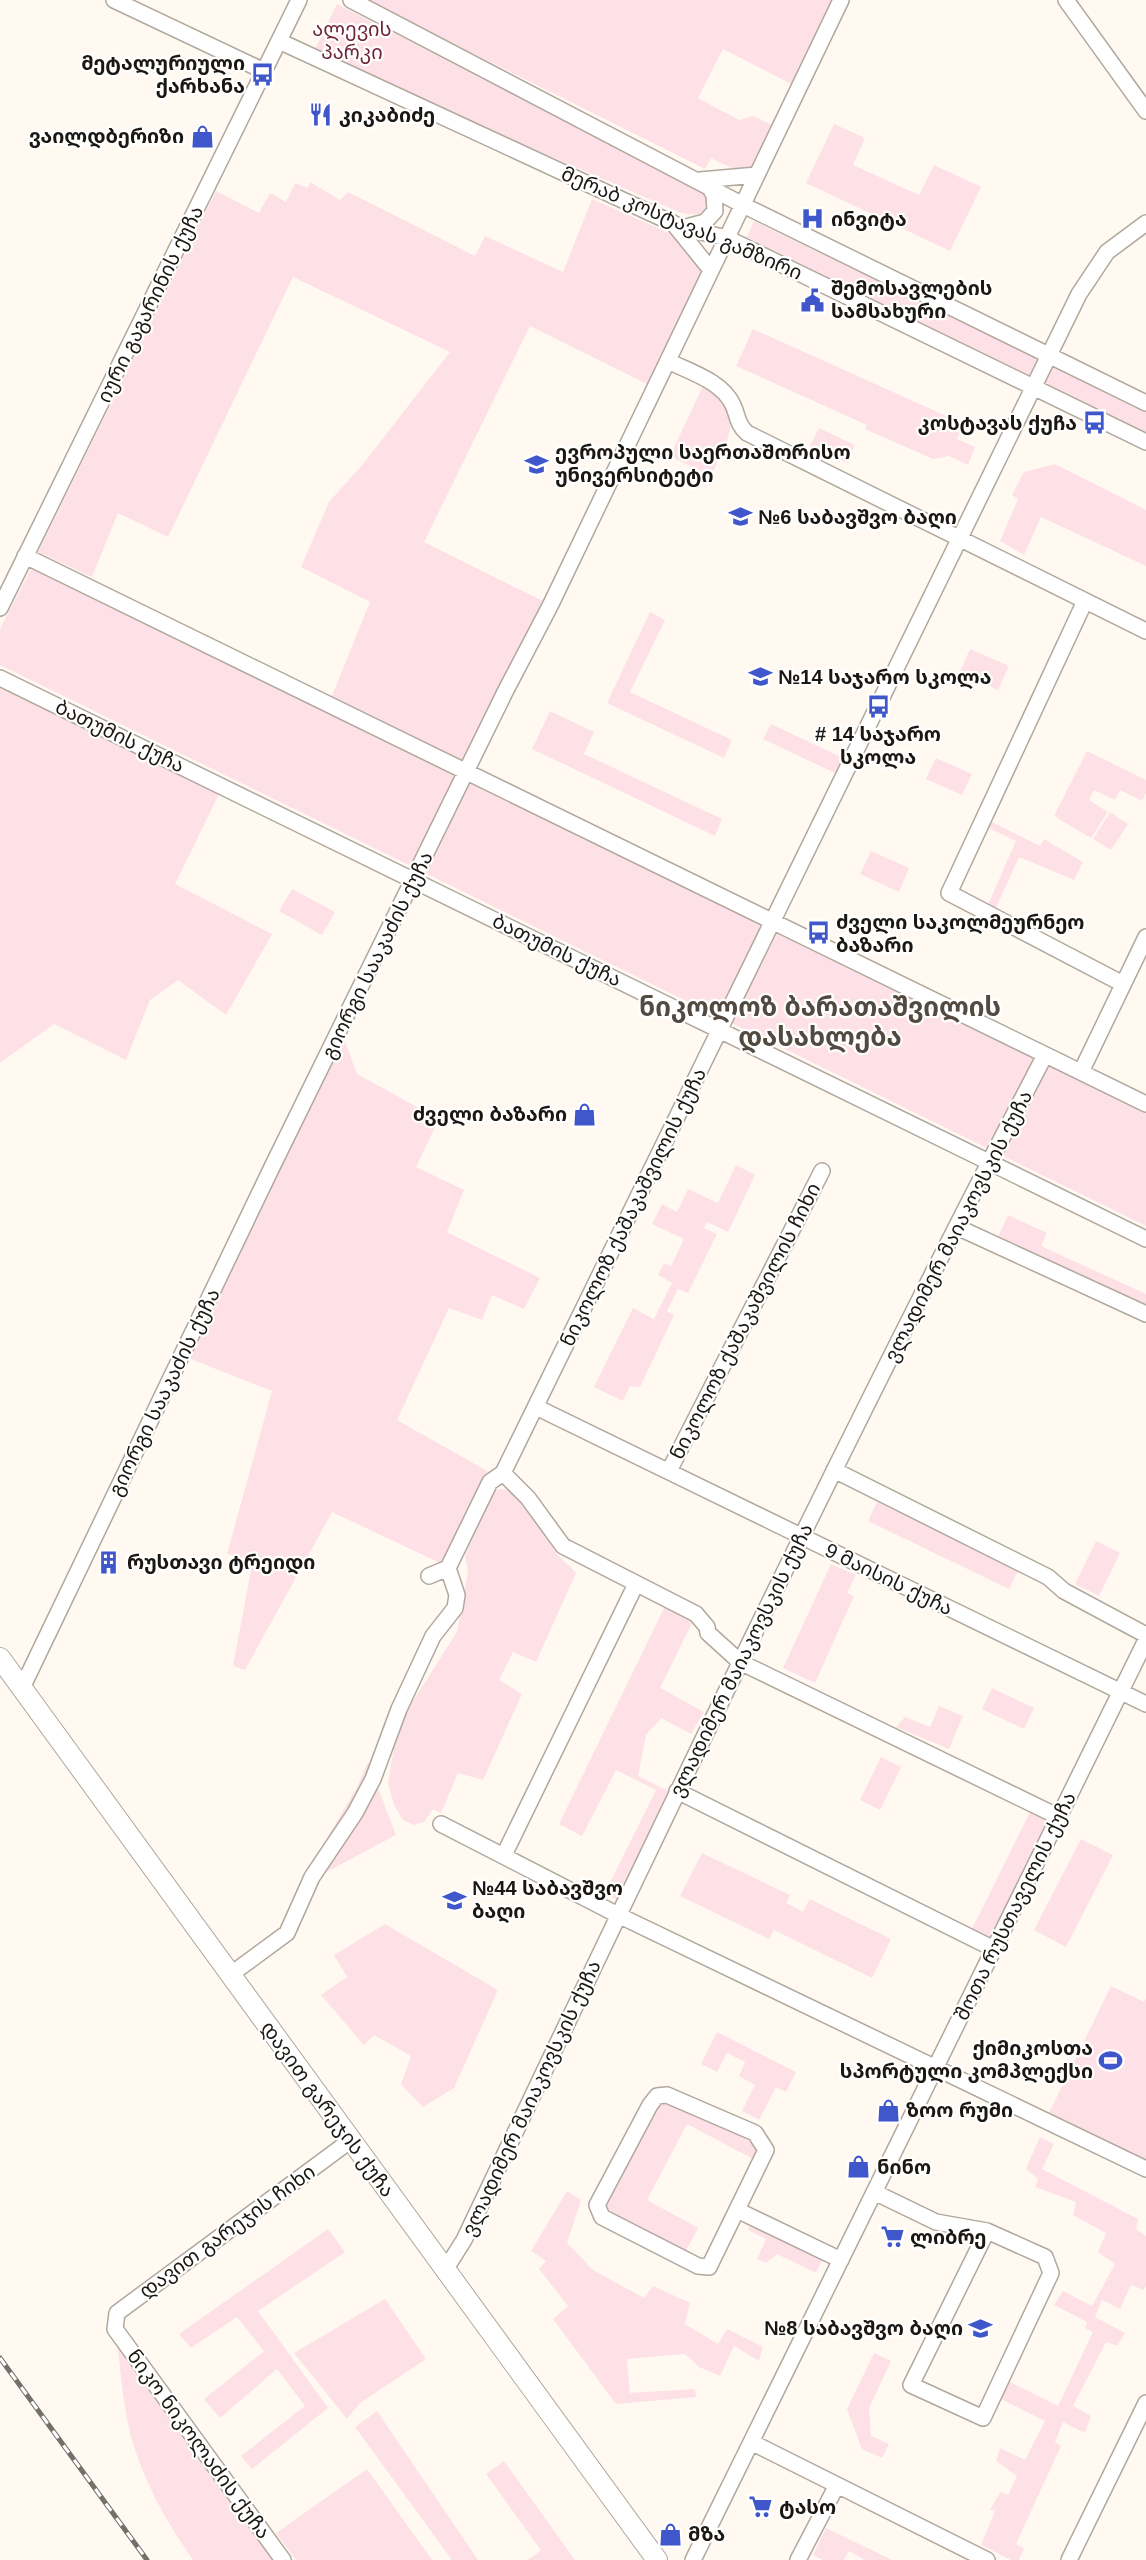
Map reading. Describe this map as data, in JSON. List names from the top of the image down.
{
  "streets": {
    "main road": ["დავით გარეჯის ქუჩა"],
    "street": [
      "მერაბ კოსტავას გამზირი",
      "იური გაგარინის ქუჩა",
      "ბათუმის ქუჩა",
      "გიორგი სააკაძის ქუჩა",
      "ნიკოლოზ ქაშაკაშვილის ქუჩა",
      "ვლადიმერ მაიაკოვსკის ქუჩა",
      "ნიკოლოზ ქაშაკაშვილის ჩიხი",
      "9 მაისის ქუჩა",
      "შოთა რუსთაველის ქუჩა",
      "დავით გარეჯის ჩიხი",
      "ნიკო ნიკოლაძის ქუჩა"
    ]
  },
  "crossings": [
    ["მერაბ კოსტავას გამზირი", "იური გაგარინის ქუჩა"],
    ["მერაბ კოსტავას გამზირი", "გიორგი სააკაძის ქუჩა"],
    ["მერაბ კოსტავას გამზირი", "ნიკოლოზ ქაშაკაშვილის ქუჩა"],
    ["ბათუმის ქუჩა", "გიორგი სააკაძის ქუჩა"],
    ["ბათუმის ქუჩა", "ნიკოლოზ ქაშაკაშვილის ქუჩა"],
    ["ბათუმის ქუჩა", "ვლადიმერ მაიაკოვსკის ქუჩა"],
    ["გიორგი სააკაძის ქუჩა", "დავით გარეჯის ქუჩა"],
    ["ნიკოლოზ ქაშაკაშვილის ქუჩა", "9 მაისის ქუჩა"],
    ["ვლადიმერ მაიაკოვსკის ქუჩა", "9 მაისის ქუჩა"],
    ["ვლადიმერ მაიაკოვსკის ქუჩა", "დავით გარეჯის ქუჩა"],
    ["ნიკოლოზ ქაშაკაშვილის ჩიხი", "9 მაისის ქუჩა"],
    ["9 მაისის ქუჩა", "შოთა რუსთაველის ქუჩა"],
    ["დავით გარეჯის ქუჩა", "დავით გარეჯის ჩიხი"],
    ["დავით გარეჯის ჩიხი", "ნიკო ნიკოლაძის ქუჩა"]
  ],
  "districts": ["ნიკოლოზ ბარათაშვილის დასახლება"],
  "parks": ["ალევის პარკი"],
  "places": {
    "bus stop": [
      "მეტალურიული ქარხანა",
      "კოსტავას ქუჩა",
      "# 14 საჯარო სკოლა",
      "ძველი საკოლმეურნეო ბაზარი"
    ],
    "restaurant": ["კიკაბიძე"],
    "shop": [
      "ვაილდბერიზი",
      "ძველი ბაზარი",
      "ზოო რუმი",
      "ნინო",
      "მზა"
    ],
    "hospital": ["ინვიტა"],
    "public building": ["შემოსავლების სამსახური"],
    "school or university": [
      "ევროპული საერთაშორისო უნივერსიტეტი",
      "№6 საბავშვო ბაღი",
      "№14 საჯარო სკოლა",
      "№44 საბავშვო ბაღი",
      "№8 საბავშვო ბაღი"
    ],
    "building": ["რუსთავი ტრეიდი"],
    "sports": ["ქიმიკოსთა სპორტული კომპლექსი"],
    "supermarket": ["ლიბრე", "ტასო"]
  }
}
